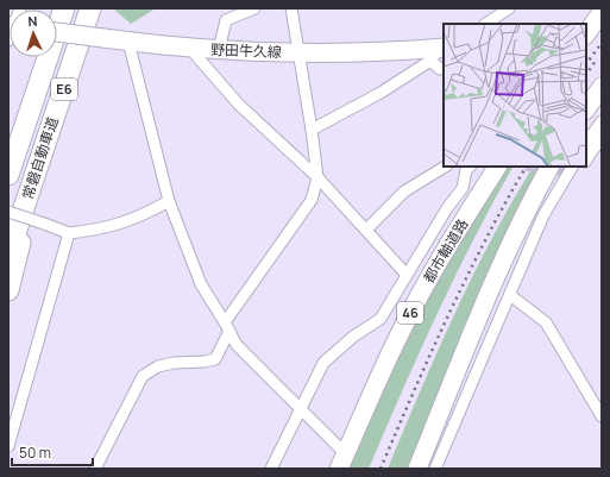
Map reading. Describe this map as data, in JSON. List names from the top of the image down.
{
  "streets": {
    "highway": ["E6", "常磐自動車道"],
    "main road": ["野田牛久線", "都市軸道路", "46"]
  },
  "scale_bar": "50 m",
  "north": "top"
}
